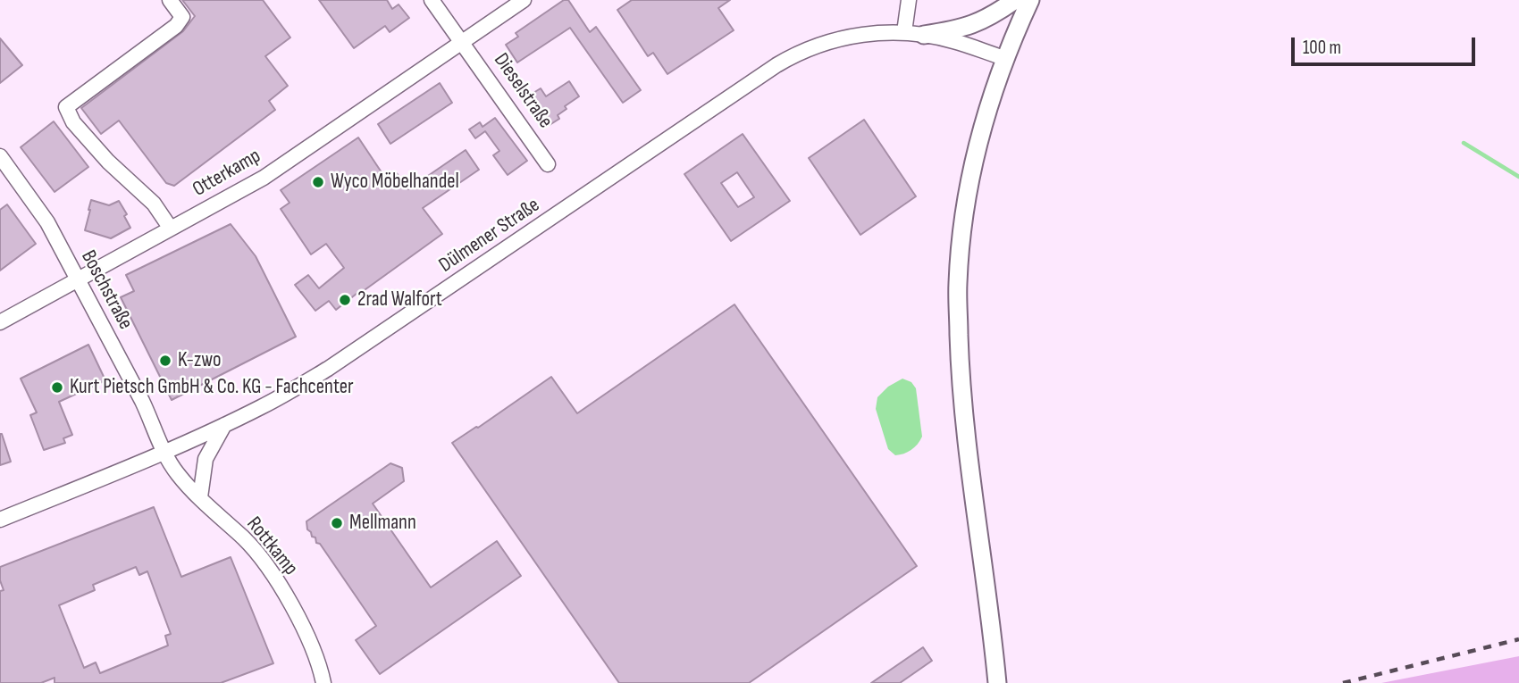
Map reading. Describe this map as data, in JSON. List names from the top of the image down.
{
  "streets": {
    "street": [
      "Dieselstraße",
      "Otterkamp",
      "Dülmener Straße",
      "Boschstraße",
      "Rottkamp"
    ]
  },
  "crossings": [
    ["Dieselstraße", "Otterkamp"],
    ["Otterkamp", "Boschstraße"],
    ["Dülmener Straße", "Boschstraße"],
    ["Dülmener Straße", "Rottkamp"],
    ["Boschstraße", "Rottkamp"]
  ],
  "places": [
    "Wyco Möbelhandel",
    "2rad Walfort",
    "K-zwo",
    "Kurt Pietsch GmbH & Co. KG - Fachcenter",
    "Mellmann"
  ],
  "scale_bar": "100 m"
}
